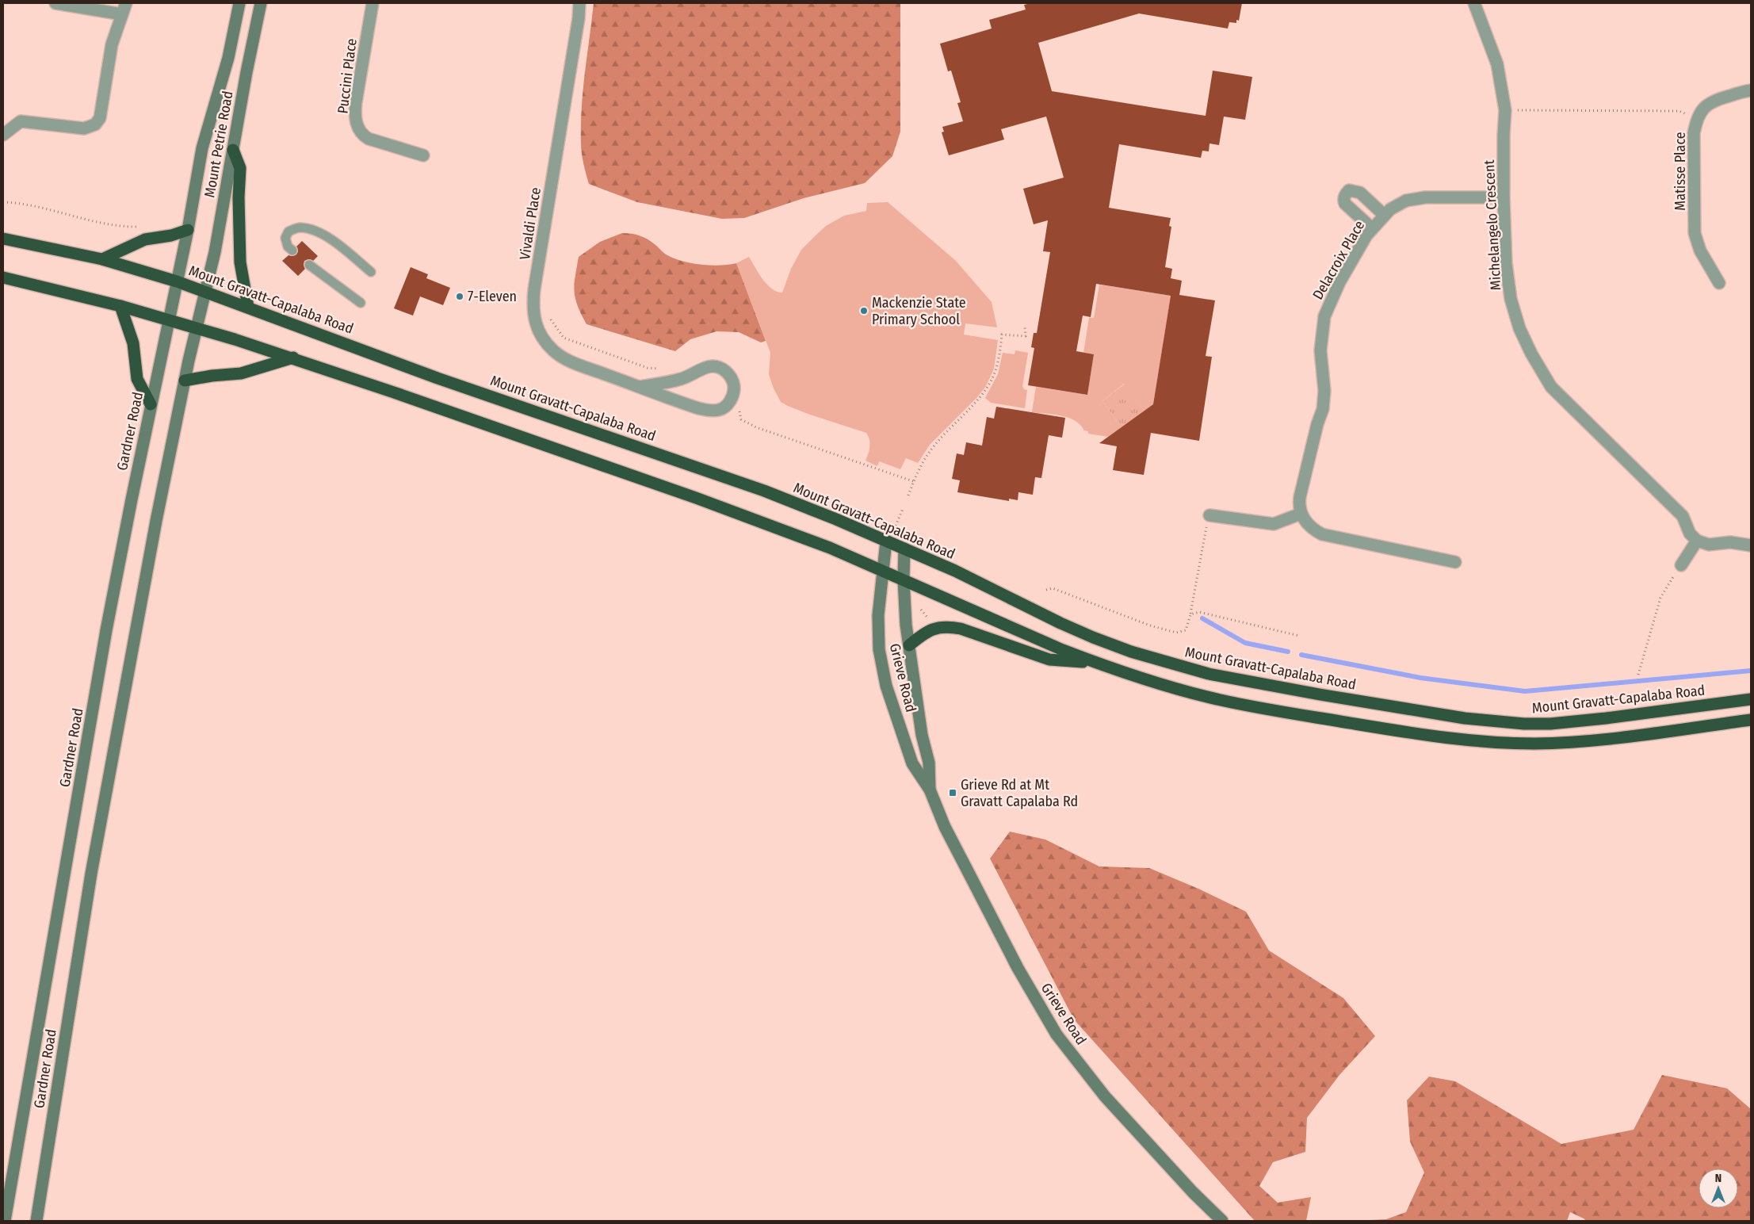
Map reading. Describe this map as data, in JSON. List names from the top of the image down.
{
  "streets": {
    "highway": ["Mount Gravatt-Capalaba Road"],
    "street": [
      "Puccini Place",
      "Mount Petrie Road",
      "Matisse Place",
      "Vivaldi Place",
      "Michelangelo Crescent",
      "Delacroix Place",
      "Gardner Road",
      "Grieve Road"
    ]
  },
  "crossings": [
    ["Mount Petrie Road", "Mount Gravatt-Capalaba Road"],
    ["Mount Petrie Road", "Gardner Road"],
    ["Michelangelo Crescent", "Delacroix Place"],
    ["Mount Gravatt-Capalaba Road", "Gardner Road"],
    ["Mount Gravatt-Capalaba Road", "Grieve Road"]
  ],
  "places": {
    "other": ["7-Eleven", "Mackenzie State Primary School"],
    "transit": ["Grieve Rd at Mt Gravatt Capalaba Rd"]
  },
  "north": "top"
}
